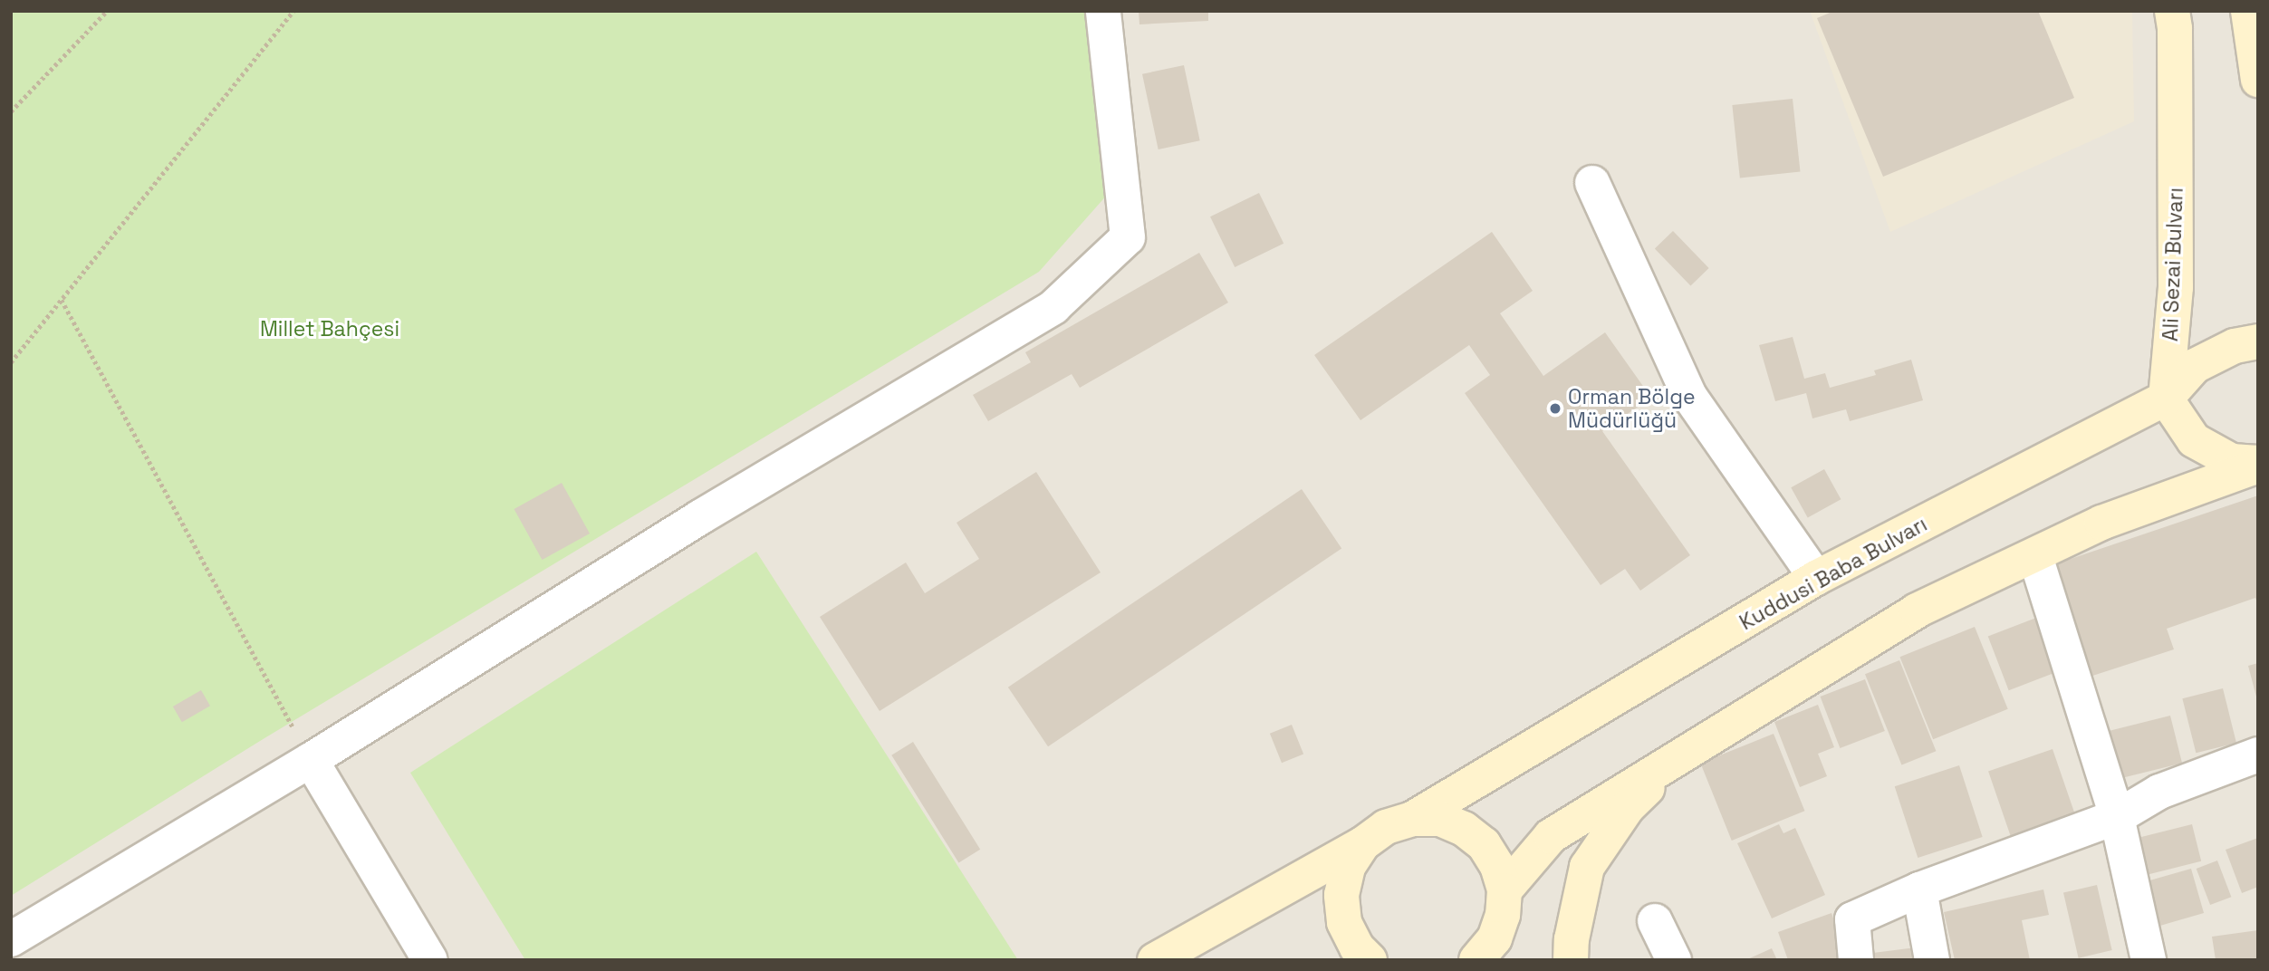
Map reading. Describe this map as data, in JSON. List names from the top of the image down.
{
  "streets": {
    "main road": ["Ali Sezai Bulvarı", "Kuddusi Baba Bulvarı"]
  },
  "crossings": [
    ["Ali Sezai Bulvarı", "Kuddusi Baba Bulvarı"]
  ],
  "parks": ["Millet Bahçesi"],
  "places": ["Orman Bölge Müdürlüğü"]
}
